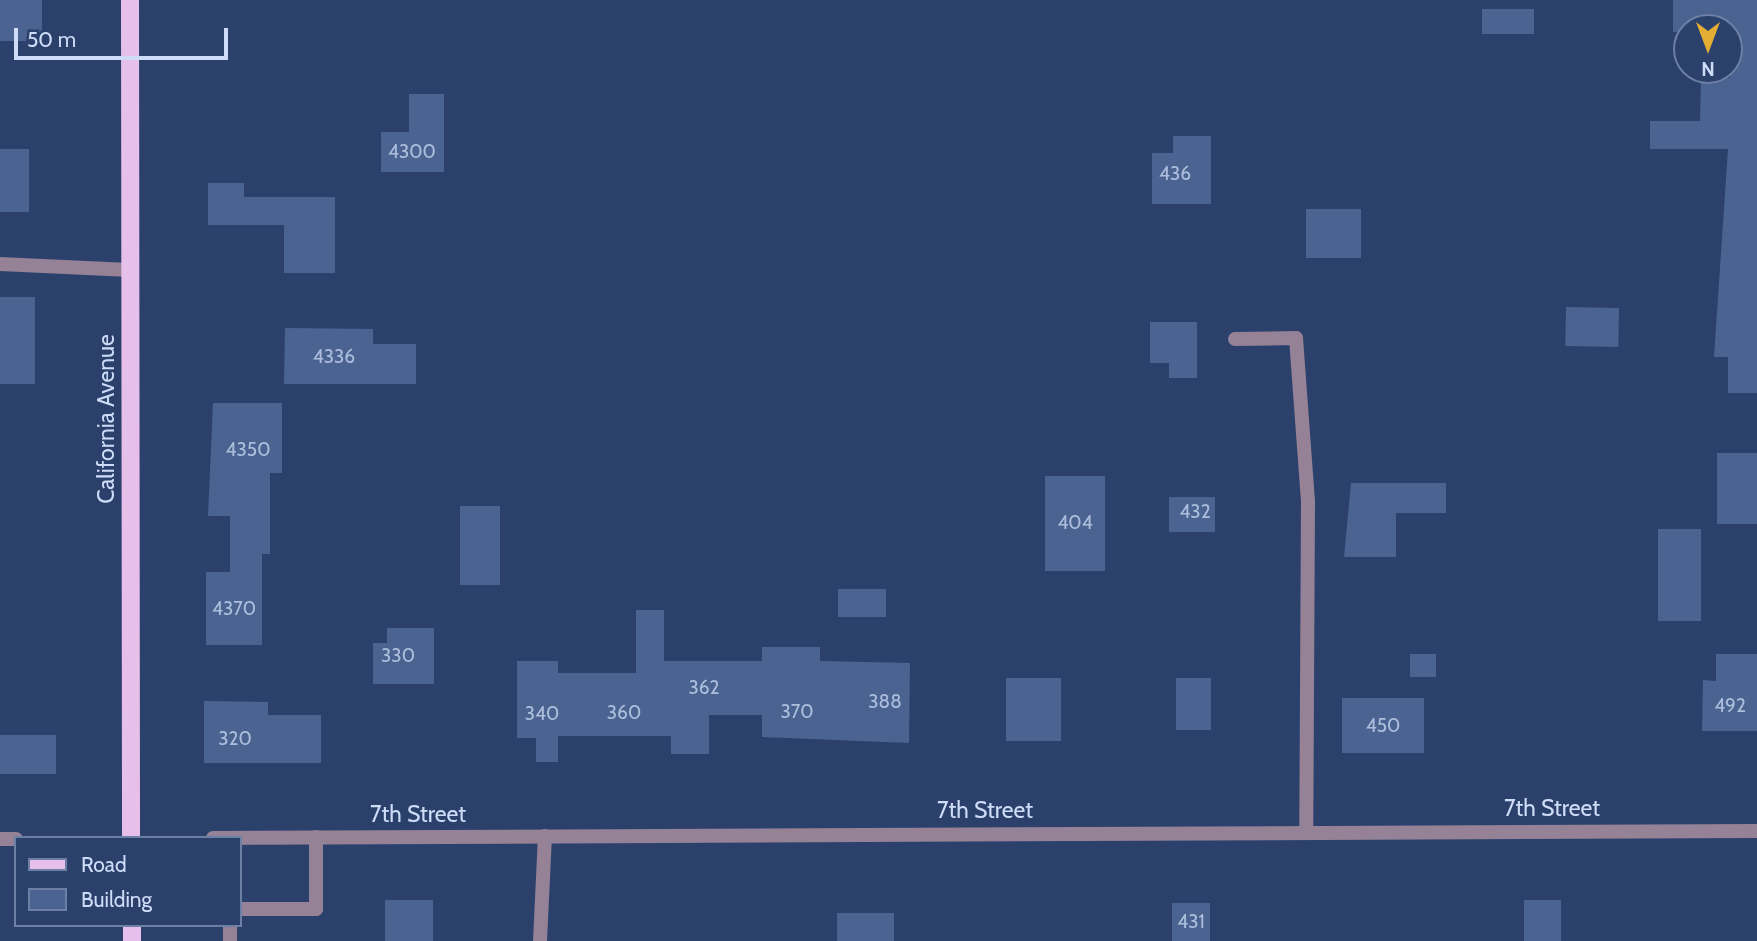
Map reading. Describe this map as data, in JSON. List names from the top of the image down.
{
  "streets": {
    "main road": ["California Avenue"],
    "street": ["7th Street"]
  },
  "house_numbers": [
    "4300",
    "436",
    "4336",
    "4350",
    "432",
    "404",
    "4370",
    "330",
    "362",
    "388",
    "492",
    "370",
    "360",
    "340",
    "450",
    "320",
    "431"
  ],
  "legend": ["Road", "Building"],
  "scale_bar": "50 m",
  "north": "bottom"
}
